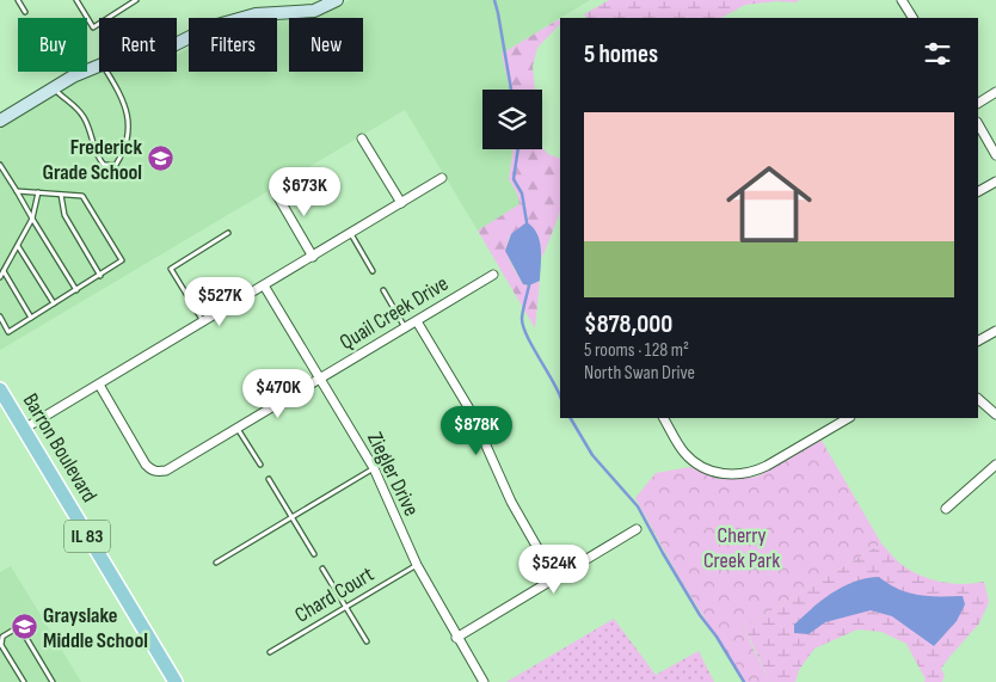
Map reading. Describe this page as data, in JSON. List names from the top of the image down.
{
  "streets": {
    "main road": ["Barron Boulevard", "IL 83"],
    "street": ["Quail Creek Drive", "Ziegler Drive"],
    "lane": ["Chard Court"]
  },
  "crossings": [
    ["Quail Creek Drive", "Ziegler Drive"],
    ["Ziegler Drive", "Chard Court"]
  ],
  "parks": ["Cherry Creek Park"],
  "places": {
    "school or university": ["Frederick Grade School", "Grayslake Middle School"]
  },
  "page": {
    "chip": [
      "Buy",
      "Rent",
      "Filters",
      "New"
    ],
    "heading": "5 homes",
    "list": [
      {
        "name": "$878,000",
        "note": "5 rooms · 128 m² · North Swan Drive"
      }
    ],
    "price": [
      "$673K",
      "$527K",
      "$470K",
      "$878K",
      "$524K"
    ]
  }
}
